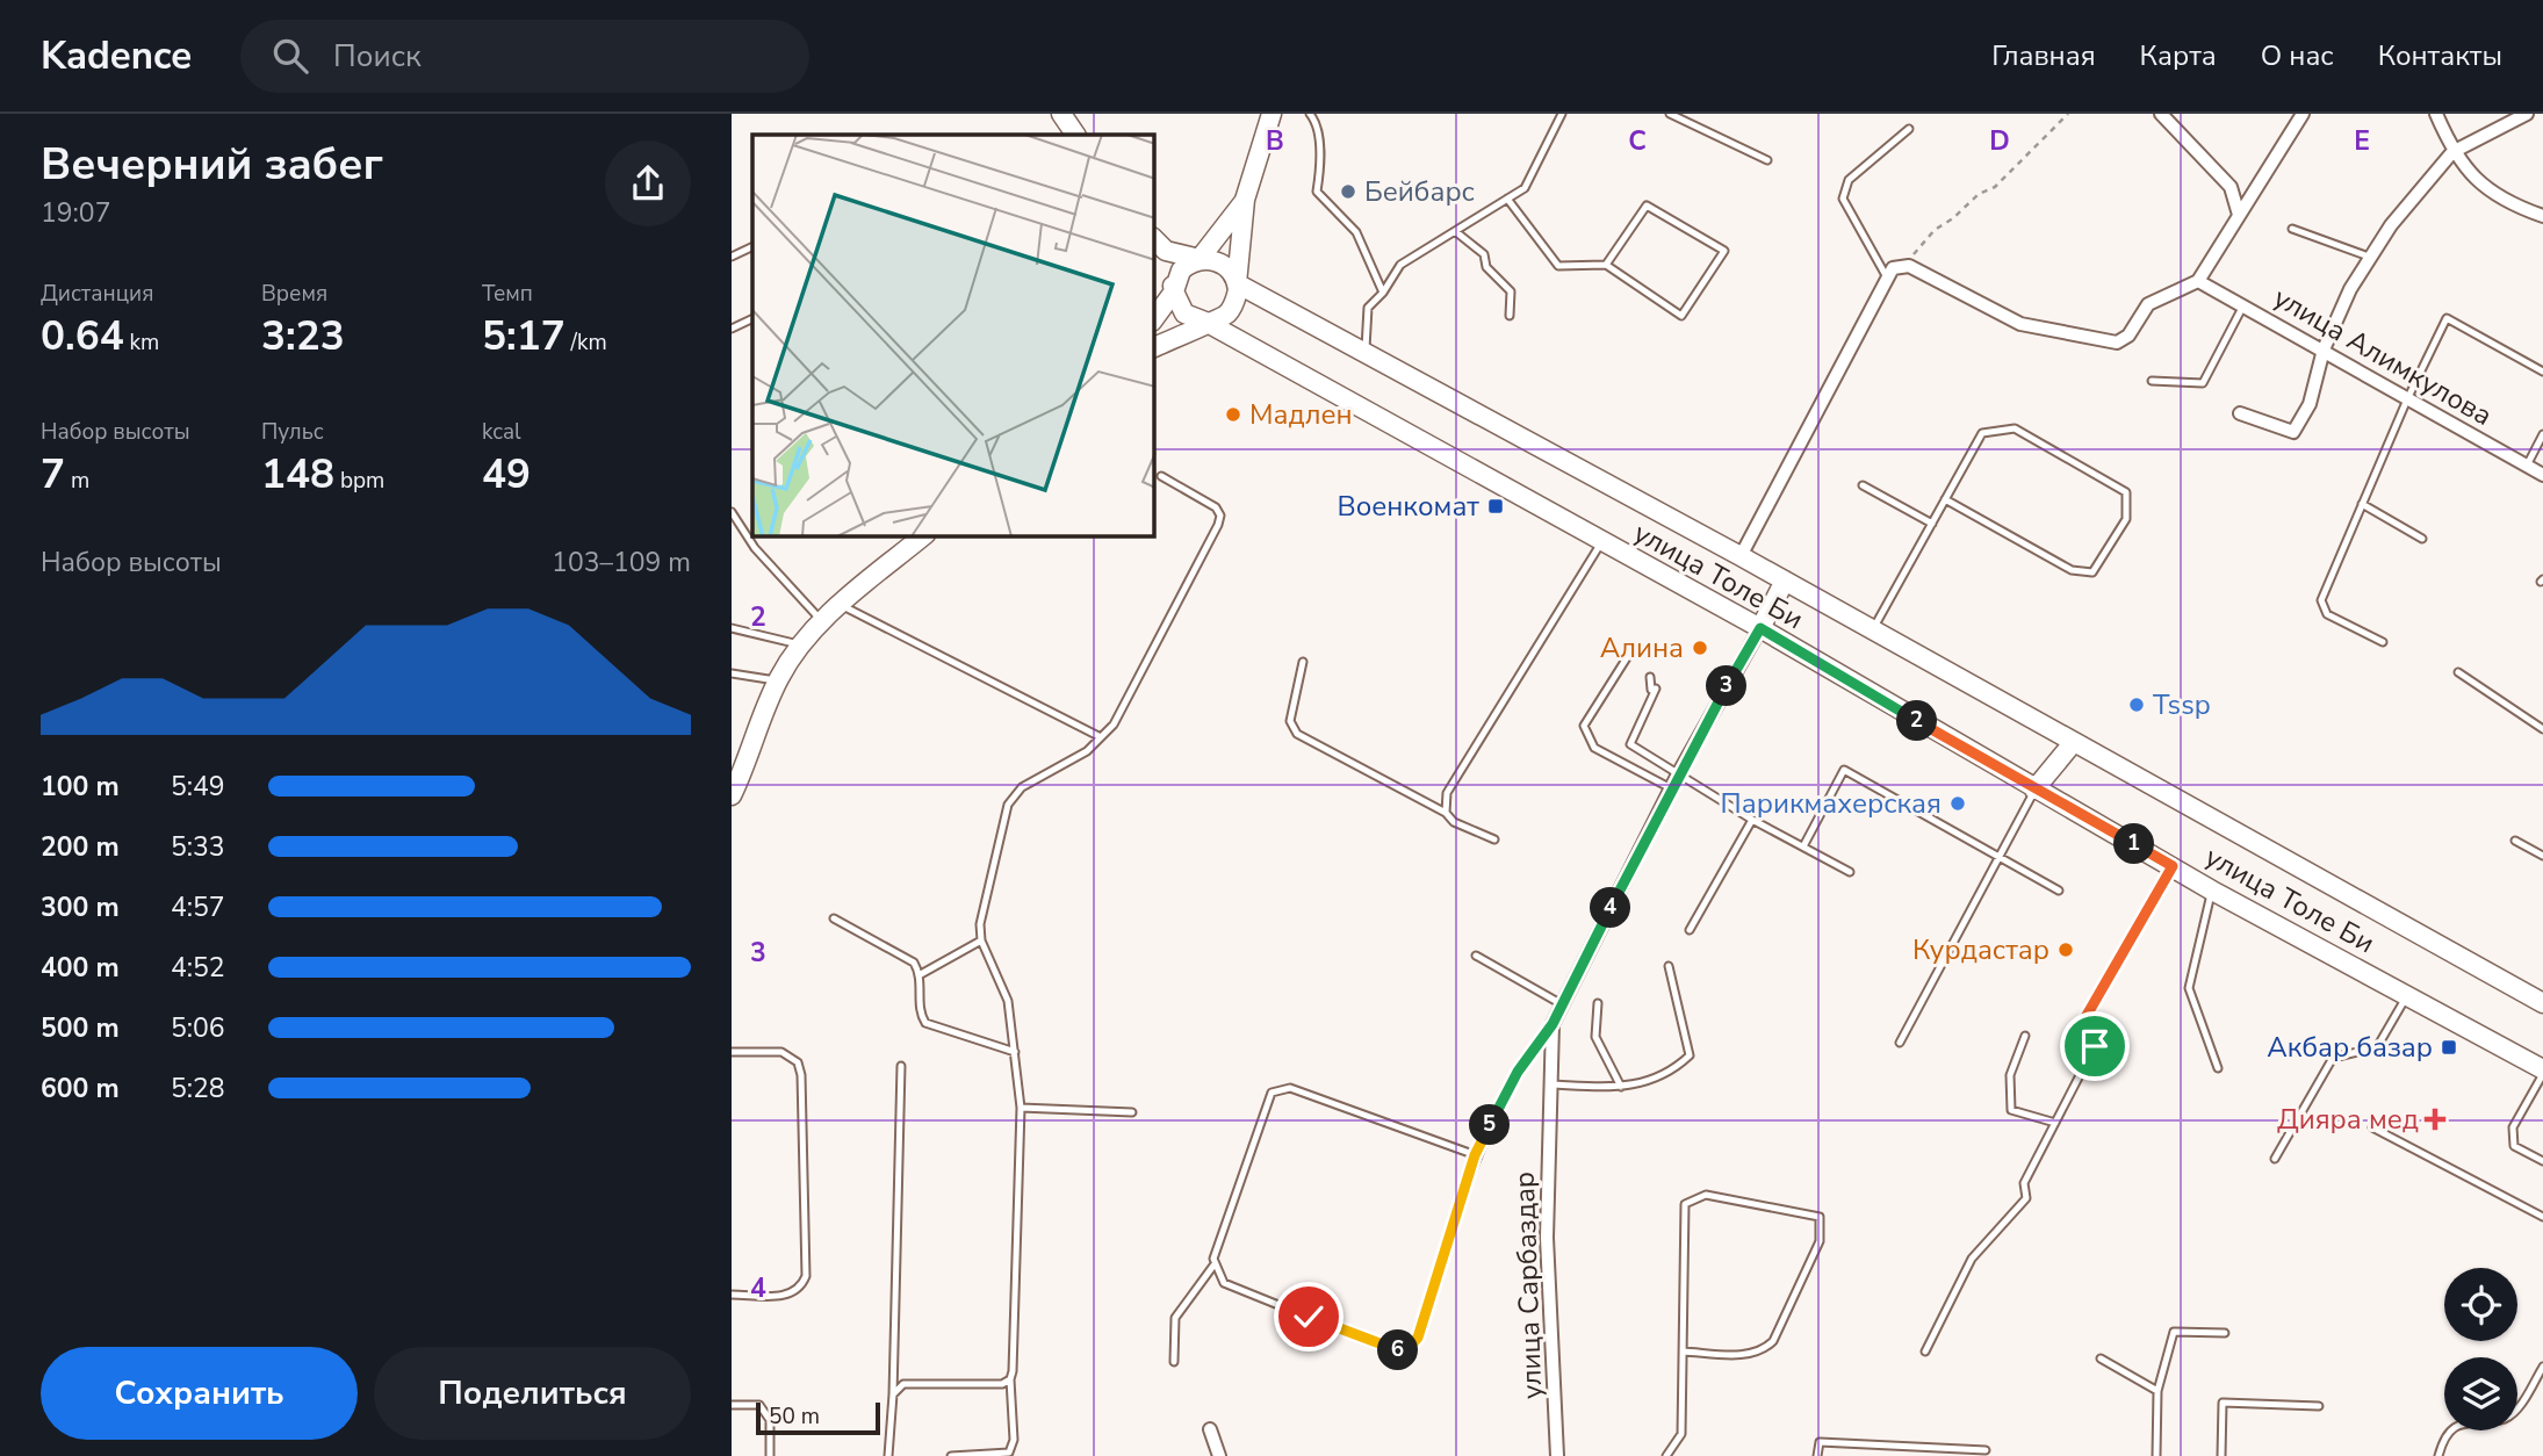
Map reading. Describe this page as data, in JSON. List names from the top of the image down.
{
  "streets": {
    "main road": ["улица Толе Би"],
    "street": ["улица Алимкулова", "улица Сарбаздар"]
  },
  "crossings": [
    ["улица Толе Би", "улица Сарбаздар"]
  ],
  "places": {
    "other": [
      "Бейбарс",
      "Мадлен",
      "Алина",
      "Tssp",
      "Парикмахерская",
      "Курдастар"
    ],
    "transit": ["Военкомат", "Акбар базар"],
    "health": ["Дияра мед"]
  },
  "scale_bar": "50 m",
  "page": {
    "header": "Kadence",
    "search": "Поиск",
    "nav": [
      "Главная",
      "Карта",
      "О нас",
      "Контакты"
    ],
    "heading": ["Вечерний забег", "19:07"],
    "stats": [
      ["Дистанция", "0.64 km"],
      ["Время", "3:23"],
      ["Темп", "5:17 /km"],
      ["Набор высоты", "7 m"],
      ["Пульс", "148 bpm"],
      ["kcal", "49"]
    ],
    "chart": ["Набор высоты", "103–109 m"],
    "pins": [
      "3",
      "2",
      "1",
      "4",
      "5",
      "6"
    ],
    "list": [
      {
        "name": "100 m",
        "note": "5:49"
      },
      {
        "name": "200 m",
        "note": "5:33"
      },
      {
        "name": "300 m",
        "note": "4:57"
      },
      {
        "name": "400 m",
        "note": "4:52"
      },
      {
        "name": "500 m",
        "note": "5:06"
      },
      {
        "name": "600 m",
        "note": "5:28"
      }
    ],
    "buttons": ["Сохранить", "Поделиться"],
    "scale": "50 m"
  },
  "grid": {
    "columns": [
      "B",
      "C",
      "D",
      "E"
    ],
    "rows": ["2", "3", "4"]
  }
}
